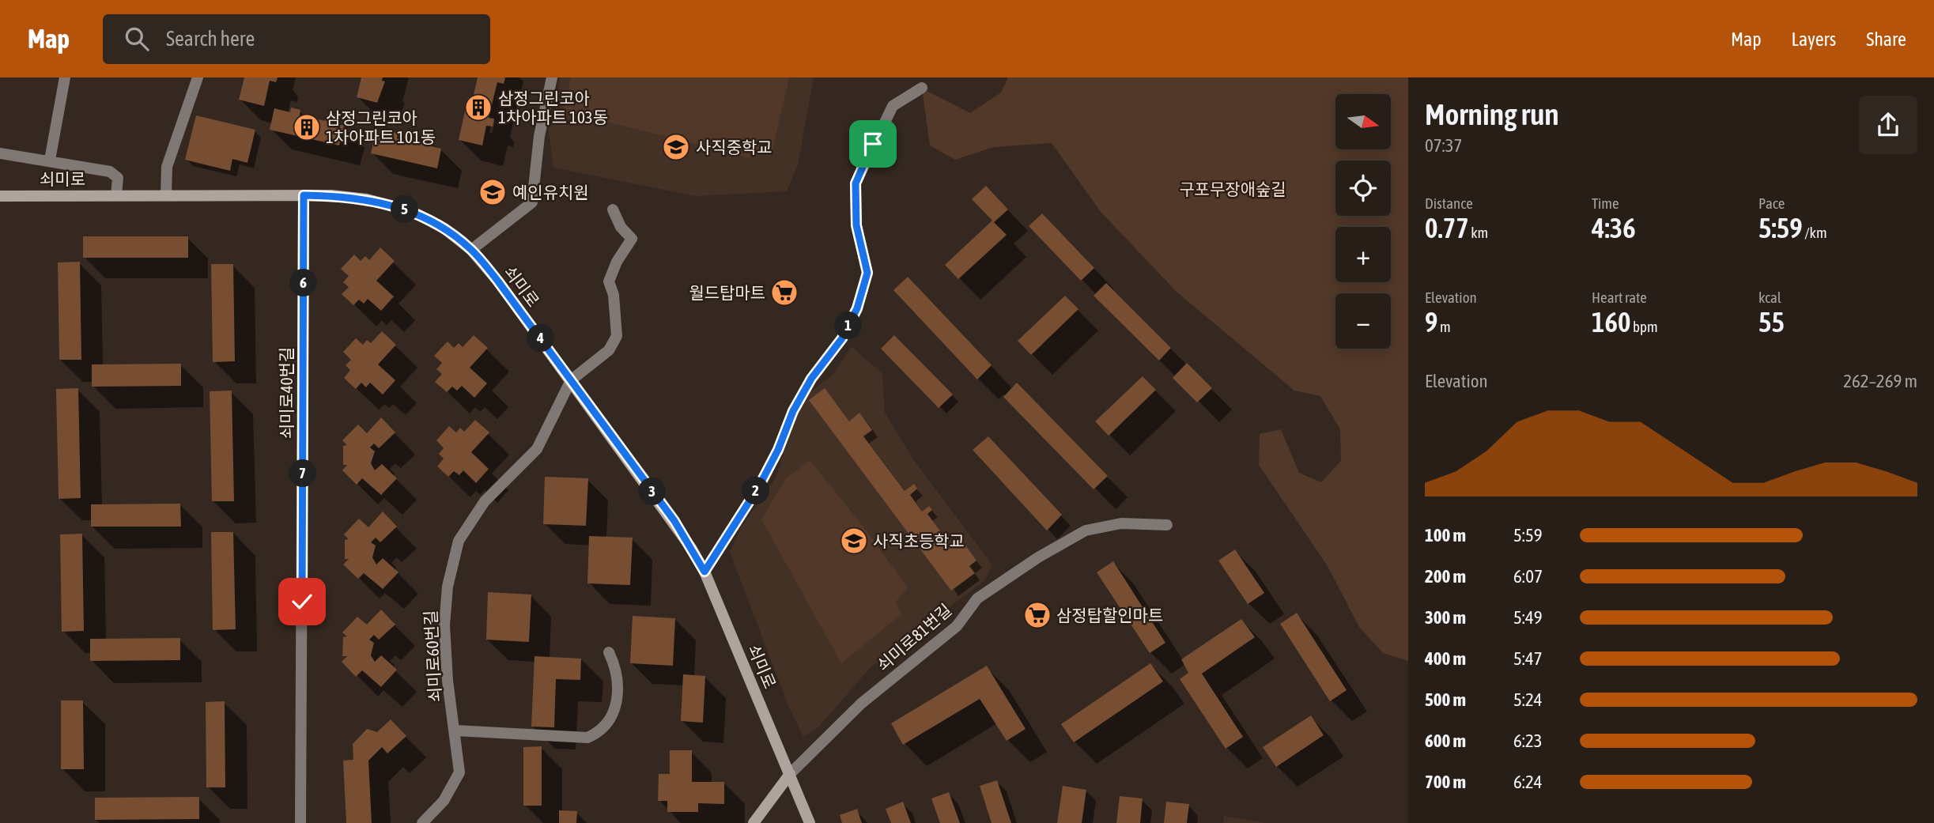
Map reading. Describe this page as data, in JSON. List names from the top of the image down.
{
  "streets": {
    "main road": ["쇠미로"],
    "street": ["쇠미로40번길", "쇠미로81번길", "쇠미로60번길"]
  },
  "crossings": [
    ["쇠미로", "쇠미로40번길"],
    ["쇠미로", "쇠미로81번길"],
    ["쇠미로", "쇠미로60번길"]
  ],
  "parks": ["구포무장애숲길"],
  "places": {
    "building": ["삼정그린코아 1차아파트 103동", "삼정그린코아 1차아파트 101동"],
    "school or university": ["사직중학교", "예인유치원", "사직초등학교"],
    "supermarket": ["월드탑마트", "삼정탑할인마트"]
  },
  "north": "right",
  "page": {
    "header": "Map",
    "search": "Search here",
    "nav": ["Map", "Layers", "Share"],
    "heading": ["Morning run", "07:37"],
    "map_buttons": ["+", "−"],
    "stats": [
      ["Distance", "0.77 km"],
      ["Time", "4:36"],
      ["Pace", "5:59 /km"],
      ["Elevation", "9 m"],
      ["Heart rate", "160 bpm"],
      ["kcal", "55"]
    ],
    "pins": [
      "5",
      "6",
      "1",
      "4",
      "7",
      "2",
      "3"
    ],
    "chart": ["Elevation", "262–269 m"],
    "list": [
      {
        "name": "100 m",
        "note": "5:59"
      },
      {
        "name": "200 m",
        "note": "6:07"
      },
      {
        "name": "300 m",
        "note": "5:49"
      },
      {
        "name": "400 m",
        "note": "5:47"
      },
      {
        "name": "500 m",
        "note": "5:24"
      },
      {
        "name": "600 m",
        "note": "6:23"
      },
      {
        "name": "700 m",
        "note": "6:24"
      }
    ]
  }
}
